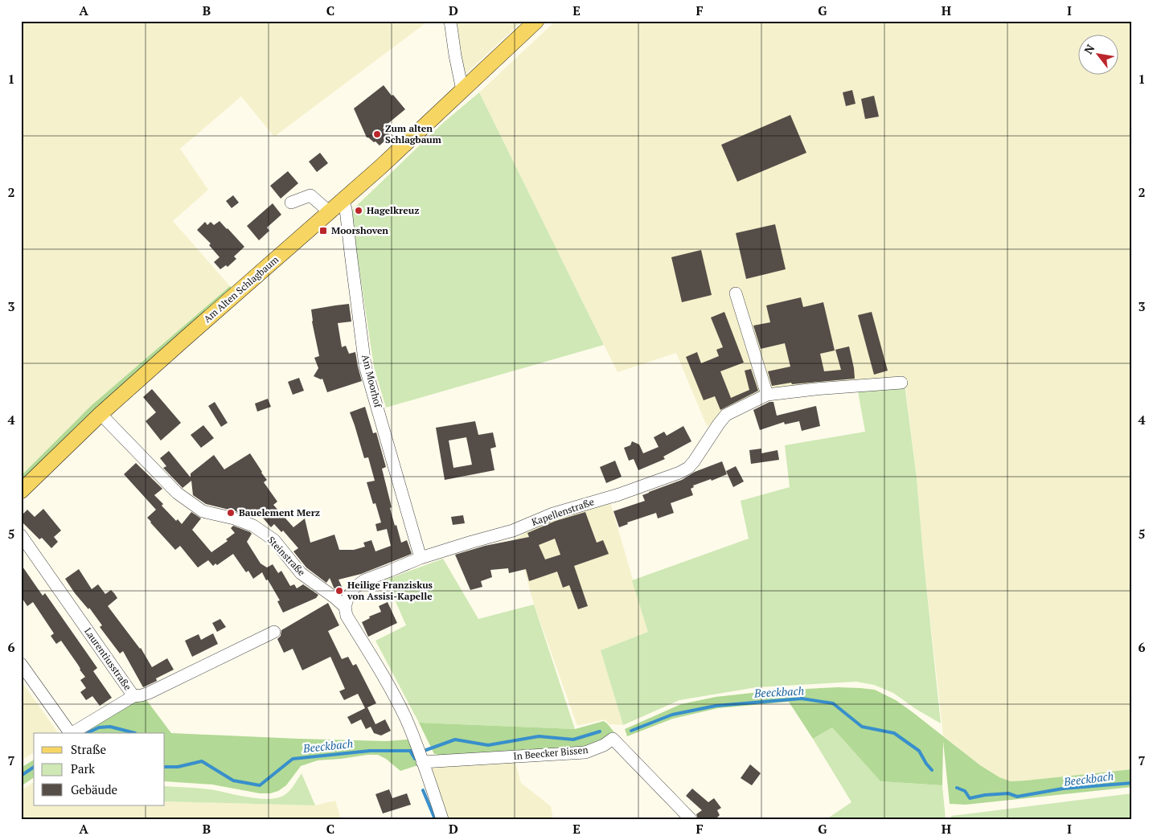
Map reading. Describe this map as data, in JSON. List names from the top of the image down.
{
  "streets": {
    "main road": ["Am Alten Schlagbaum"],
    "street": [
      "Am Moorhof",
      "Kapellenstraße",
      "Steinstraße",
      "Laurentiusstraße",
      "In Beecker Bissen"
    ]
  },
  "crossings": [
    ["Am Alten Schlagbaum", "Am Moorhof"],
    ["Am Alten Schlagbaum", "Steinstraße"],
    ["Am Moorhof", "Kapellenstraße"],
    ["Kapellenstraße", "Steinstraße"],
    ["Steinstraße", "In Beecker Bissen"]
  ],
  "water": ["Beeckbach"],
  "places": {
    "other": [
      "Zum alten Schlagbaum",
      "Hagelkreuz",
      "Bauelement Merz",
      "Heilige Franziskus von Assisi-Kapelle"
    ],
    "transit": ["Moorshoven"]
  },
  "legend": ["Straße", "Park", "Gebäude"],
  "north": "top left",
  "grid": {
    "columns": [
      "A",
      "B",
      "C",
      "D",
      "E",
      "F",
      "G",
      "H",
      "I"
    ],
    "rows": [
      "1",
      "2",
      "3",
      "4",
      "5",
      "6",
      "7"
    ]
  }
}
